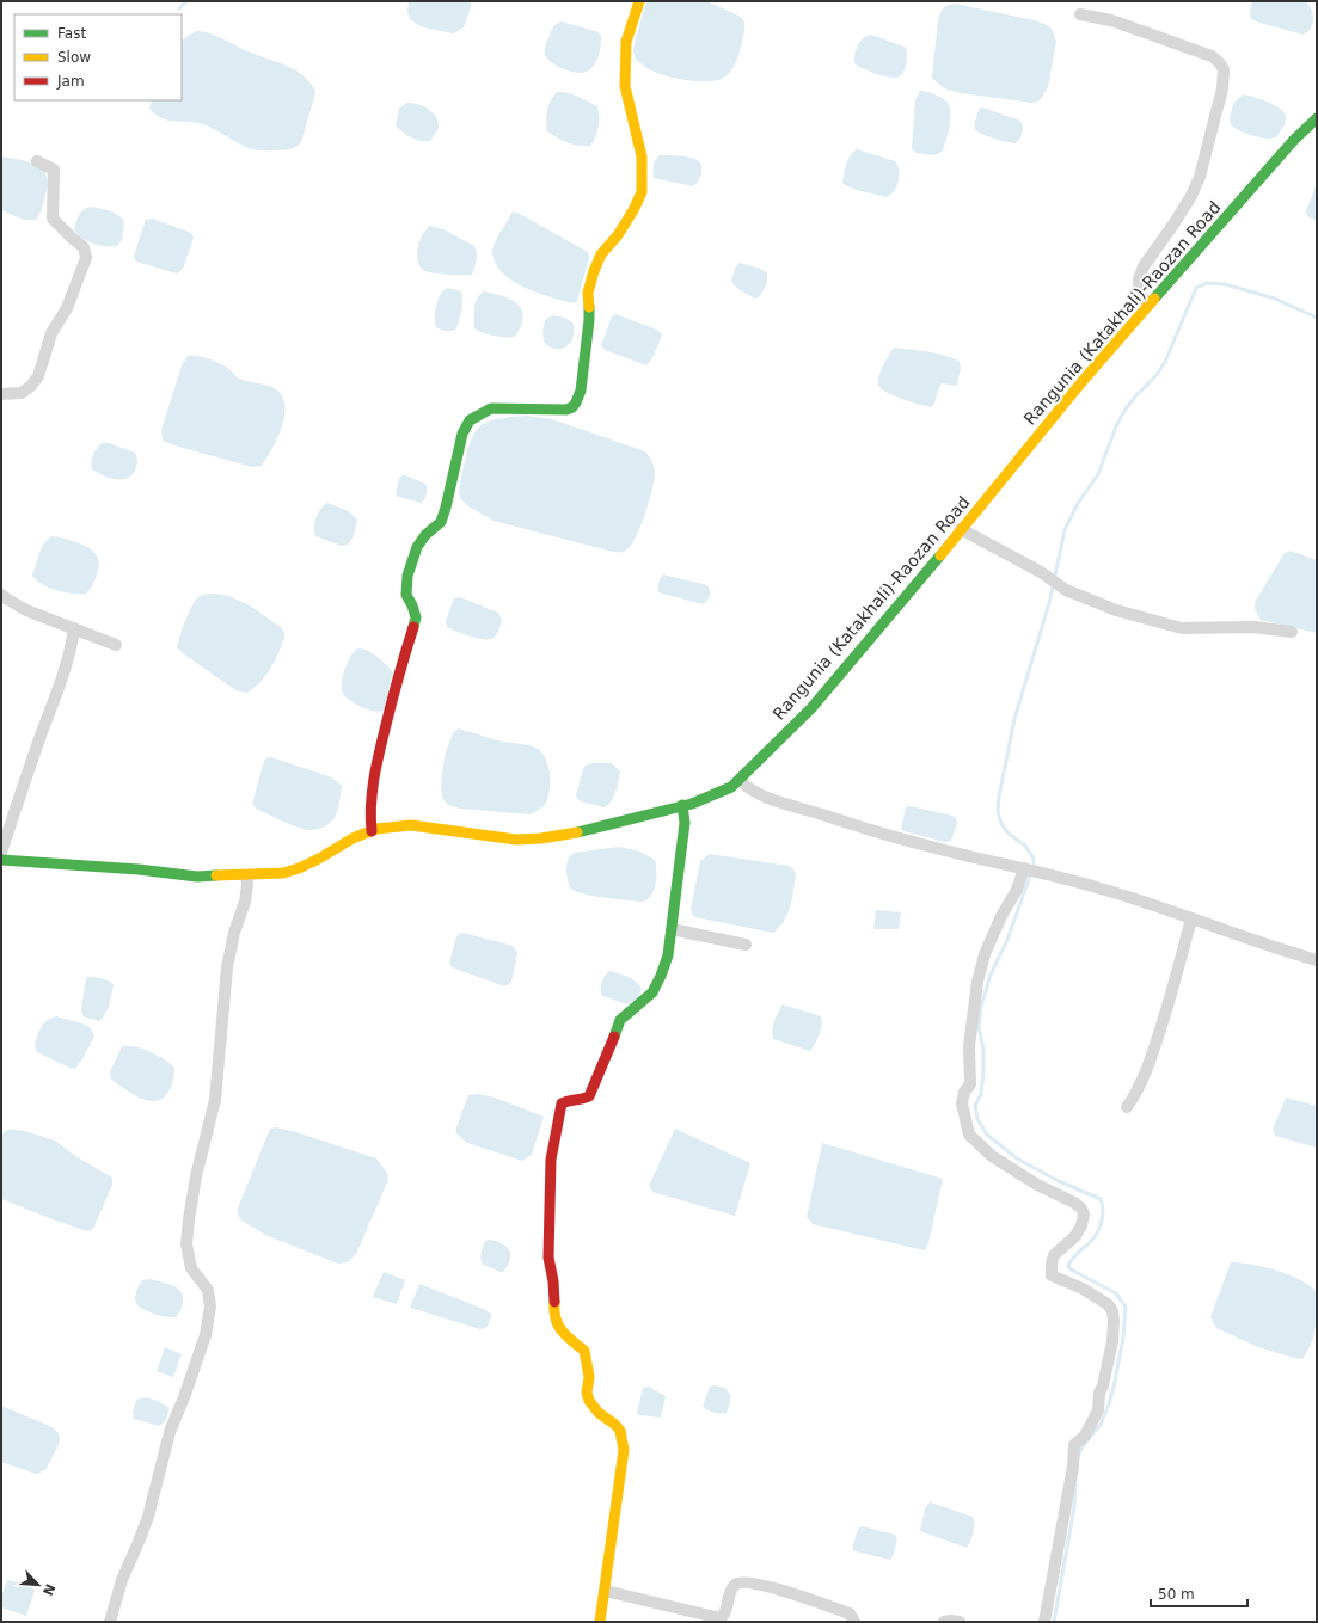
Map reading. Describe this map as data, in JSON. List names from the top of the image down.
{
  "streets": {
    "street": ["Rangunia (Katakhali)-Raozan Road"]
  },
  "legend": ["Fast", "Slow", "Jam"],
  "scale_bar": "50 m",
  "north": "bottom right"
}
